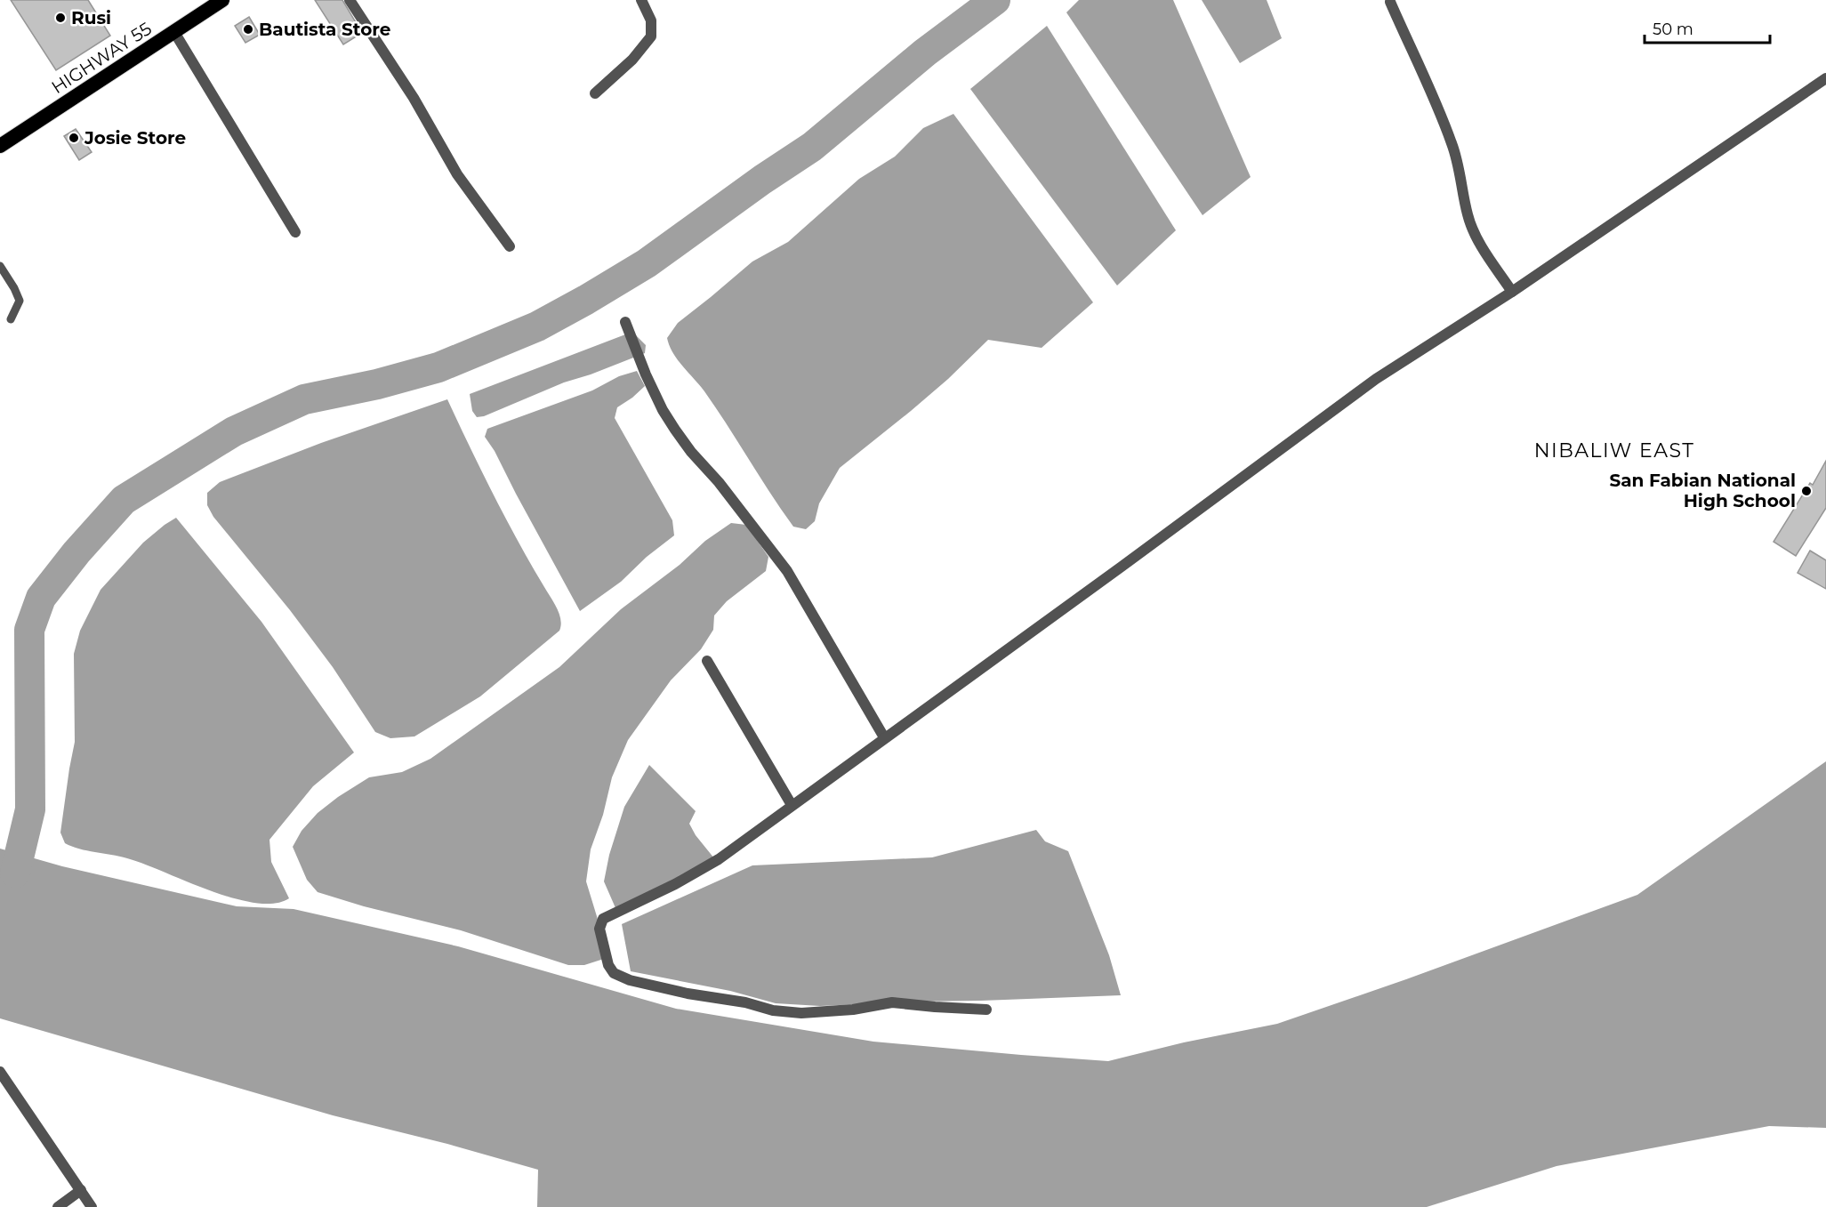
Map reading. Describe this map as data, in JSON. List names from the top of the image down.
{
  "streets": {
    "highway": ["HIGHWAY 55"]
  },
  "districts": ["NIBALIW EAST"],
  "places": [
    "Rusi",
    "Bautista Store",
    "Josie Store",
    "San Fabian National High School"
  ],
  "scale_bar": "50 m"
}
